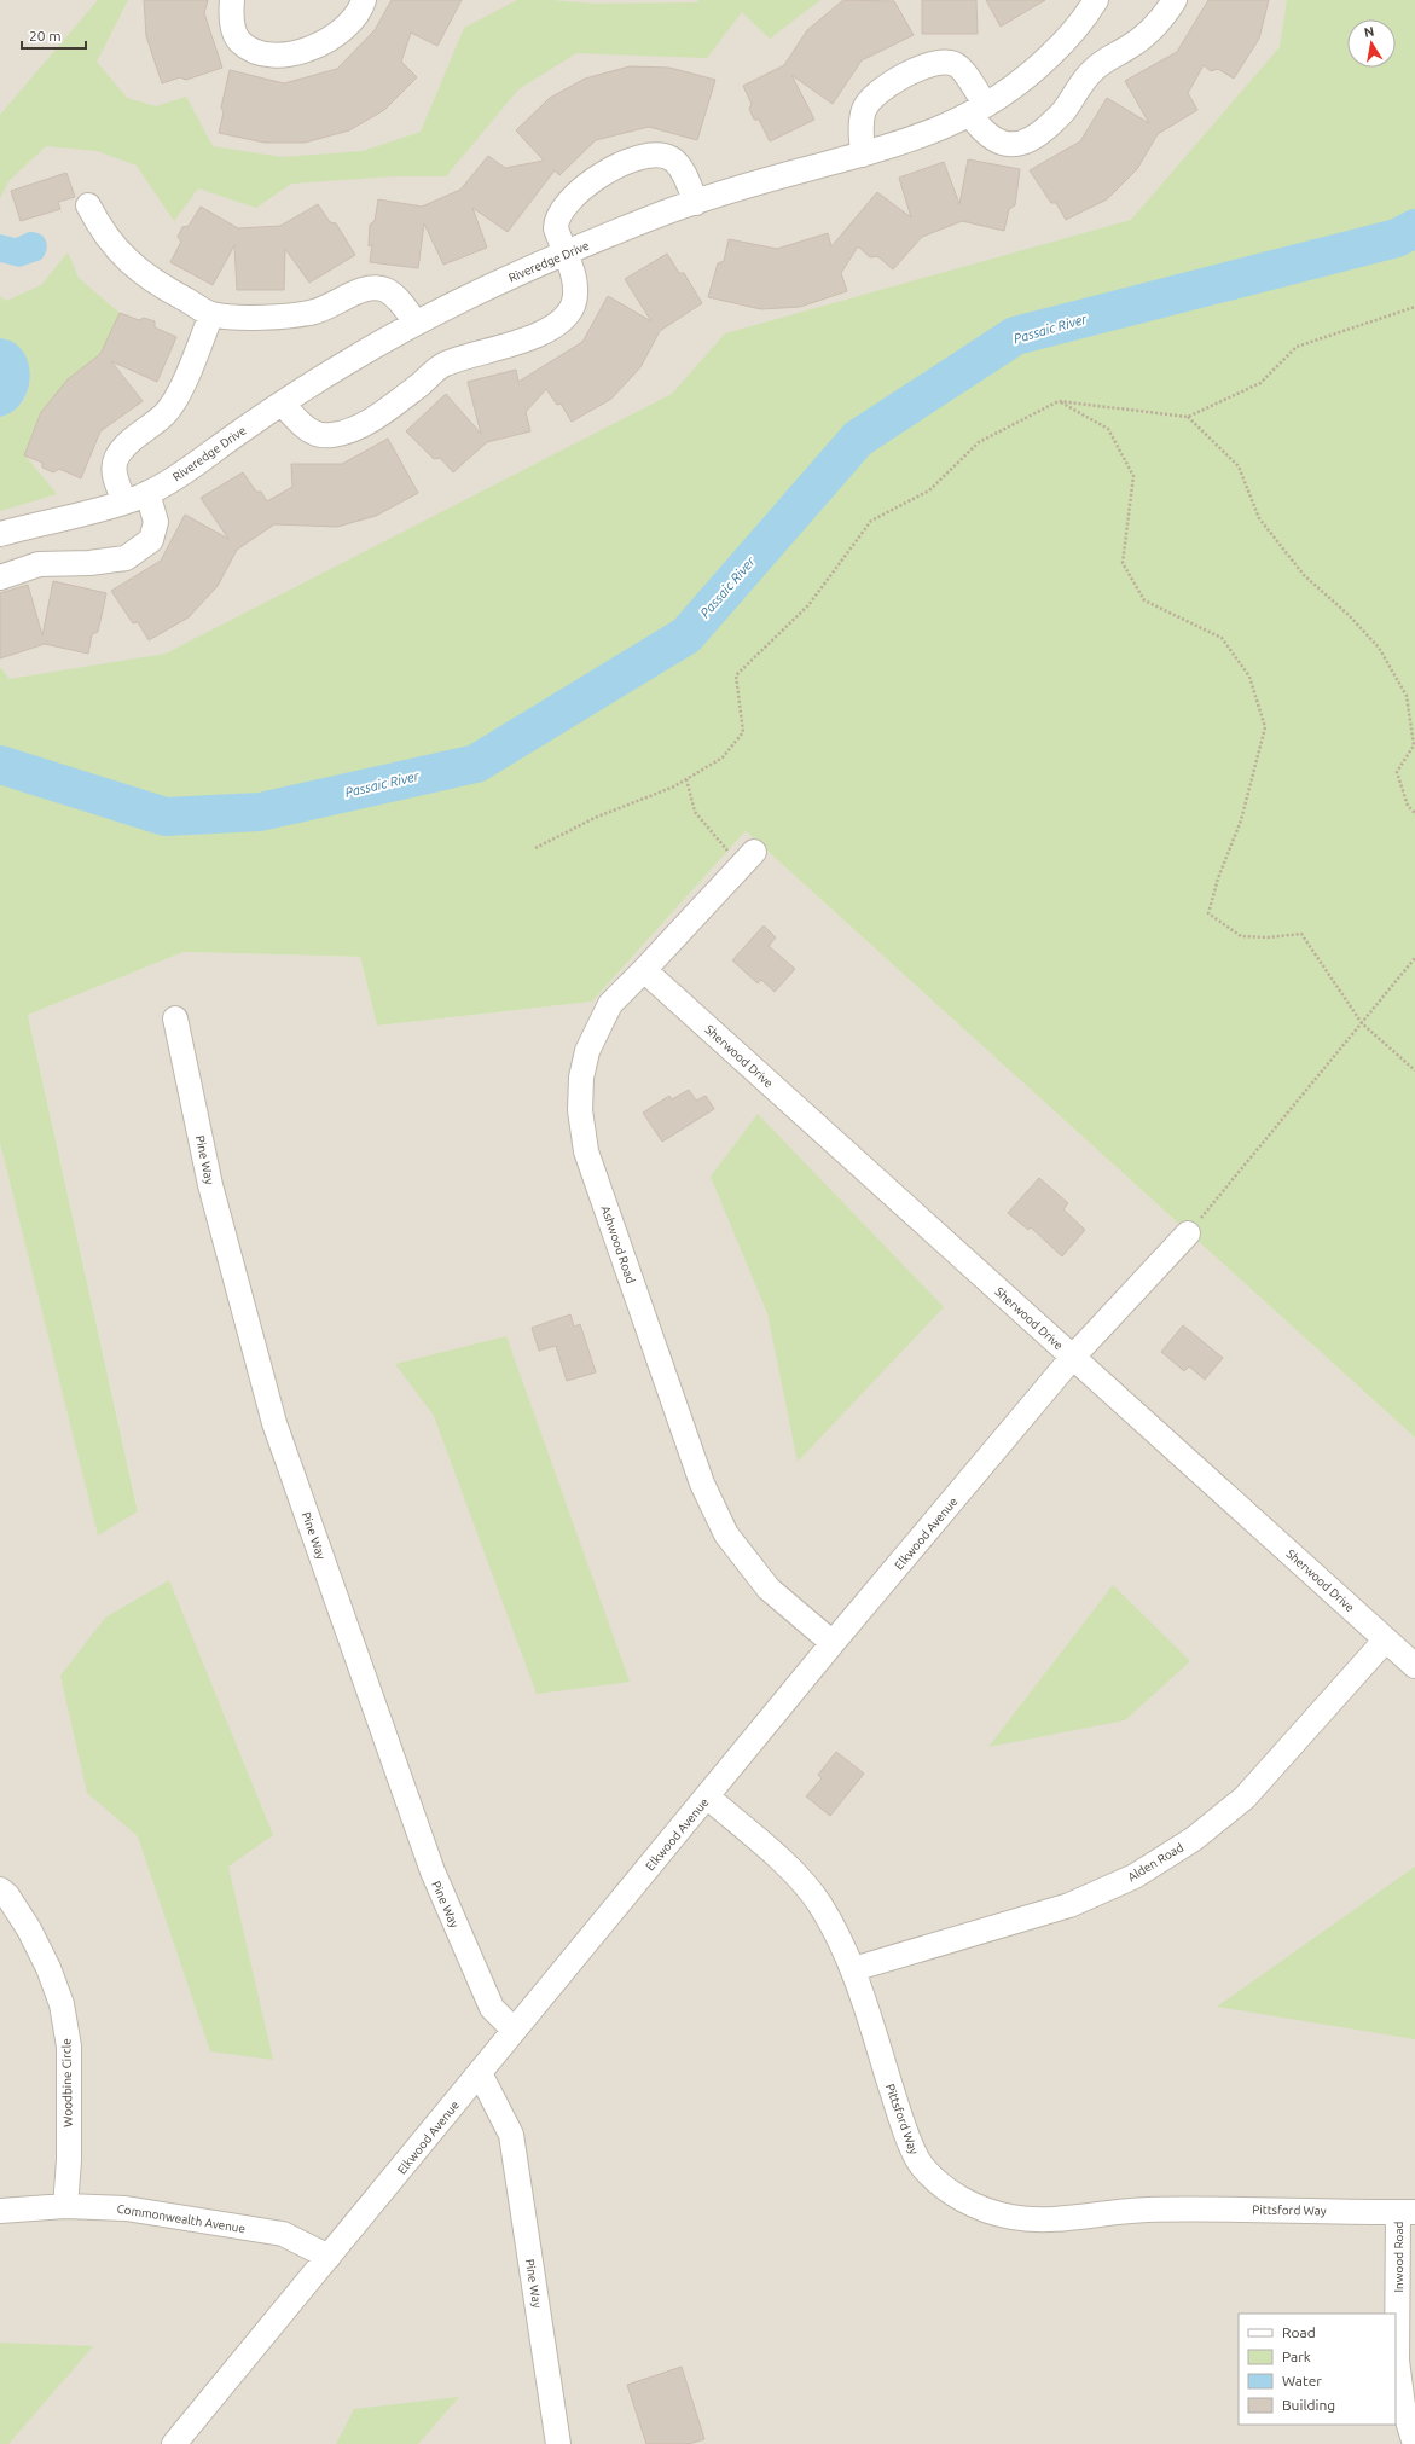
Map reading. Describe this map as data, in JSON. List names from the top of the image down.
{
  "streets": {
    "street": [
      "Riveredge Drive",
      "Sherwood Drive",
      "Pine Way",
      "Ashwood Road",
      "Elkwood Avenue",
      "Alden Road",
      "Woodbine Circle",
      "Pittsford Way",
      "Commonwealth Avenue",
      "Inwood Road"
    ]
  },
  "crossings": [
    ["Sherwood Drive", "Ashwood Road"],
    ["Sherwood Drive", "Elkwood Avenue"],
    ["Sherwood Drive", "Alden Road"],
    ["Pine Way", "Elkwood Avenue"],
    ["Ashwood Road", "Elkwood Avenue"],
    ["Elkwood Avenue", "Pittsford Way"],
    ["Elkwood Avenue", "Commonwealth Avenue"],
    ["Alden Road", "Pittsford Way"],
    ["Woodbine Circle", "Commonwealth Avenue"],
    ["Pittsford Way", "Inwood Road"]
  ],
  "water": ["Passaic River"],
  "legend": [
    "Road",
    "Park",
    "Water",
    "Building"
  ],
  "scale_bar": "20 m",
  "north": "top"
}
